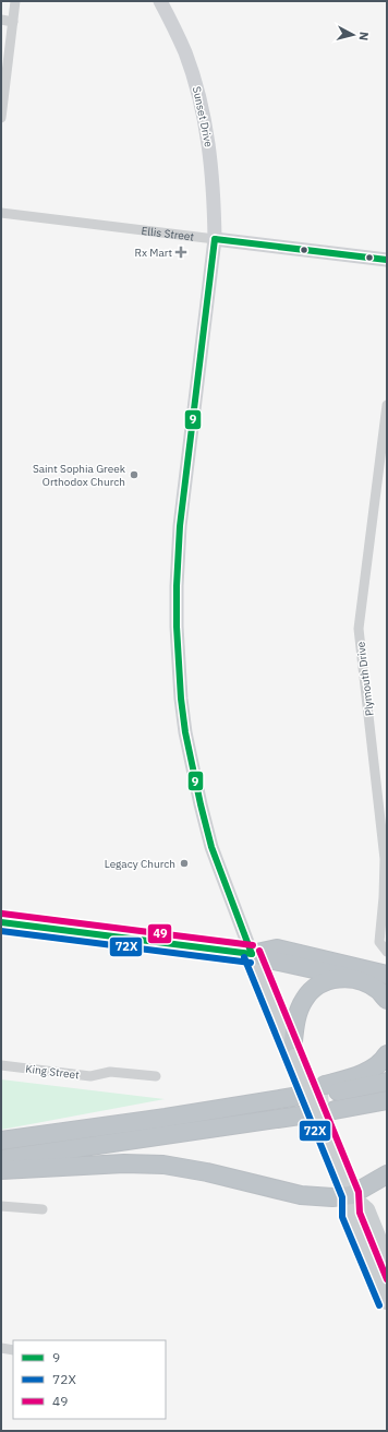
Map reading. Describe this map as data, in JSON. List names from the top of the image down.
{
  "streets": {
    "street": [
      "Sunset Drive",
      "Ellis Street",
      "Plymouth Drive",
      "King Street"
    ]
  },
  "crossings": [
    ["Sunset Drive", "Ellis Street"]
  ],
  "places": {
    "health": ["Rx Mart"],
    "other": ["Saint Sophia Greek Orthodox Church", "Legacy Church"]
  },
  "lines": ["transit line 9", "transit line 49", "transit line 72X"],
  "legend": ["9", "72X", "49"],
  "north": "right"
}
